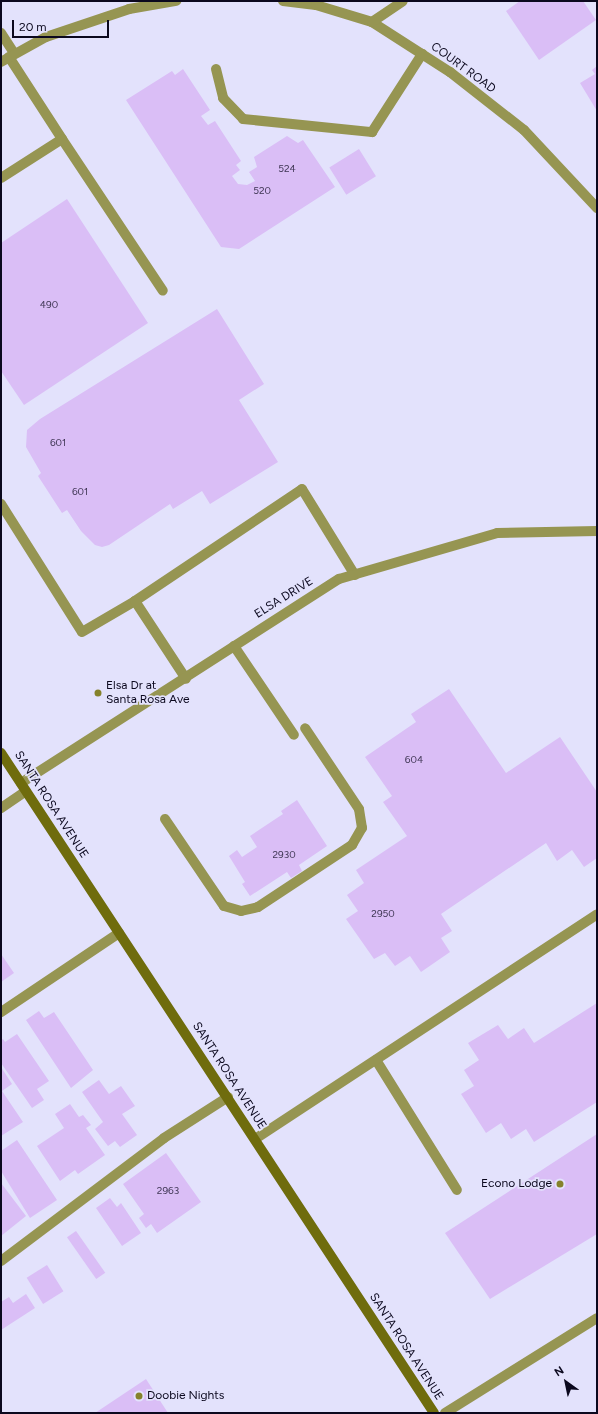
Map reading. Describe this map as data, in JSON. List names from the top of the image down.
{
  "streets": {
    "main road": ["SANTA ROSA AVENUE"],
    "street": ["COURT ROAD", "ELSA DRIVE"]
  },
  "crossings": [
    ["ELSA DRIVE", "SANTA ROSA AVENUE"]
  ],
  "places": ["Elsa Dr at Santa Rosa Ave", "Econo Lodge", "Doobie Nights"],
  "house_numbers": [
    "524",
    "520",
    "490",
    "601",
    "601",
    "604",
    "2930",
    "2950",
    "2963"
  ],
  "scale_bar": "20 m",
  "north": "top left"
}
